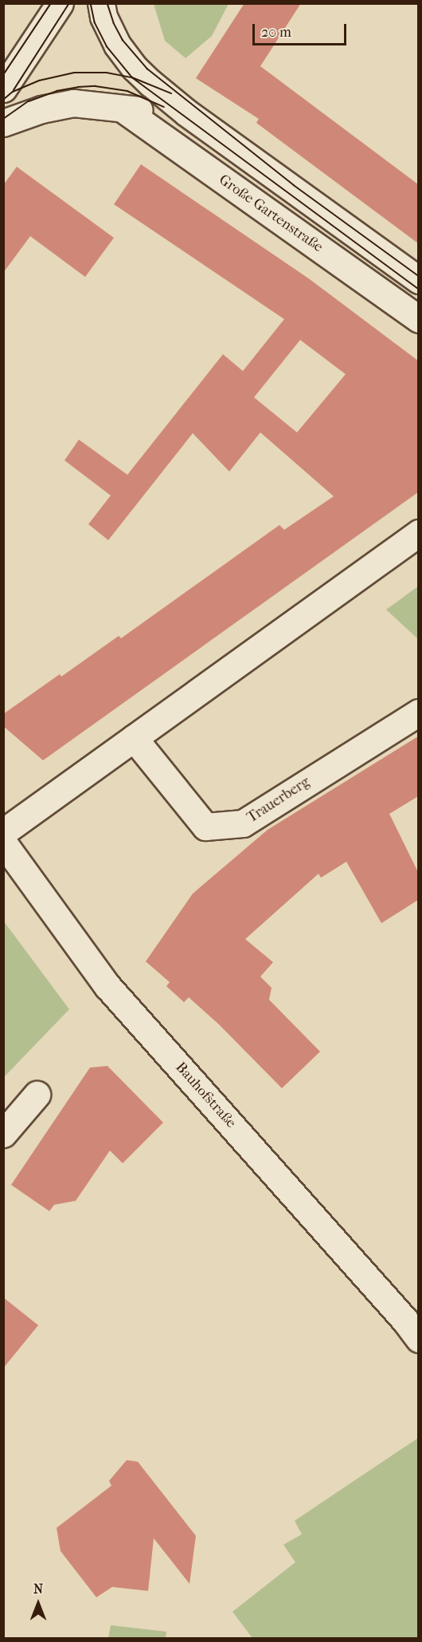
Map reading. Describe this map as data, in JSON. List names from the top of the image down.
{
  "streets": {
    "street": ["Große Gartenstraße", "Trauerberg", "Bauhofstraße"]
  },
  "scale_bar": "20 m",
  "north": "top"
}
